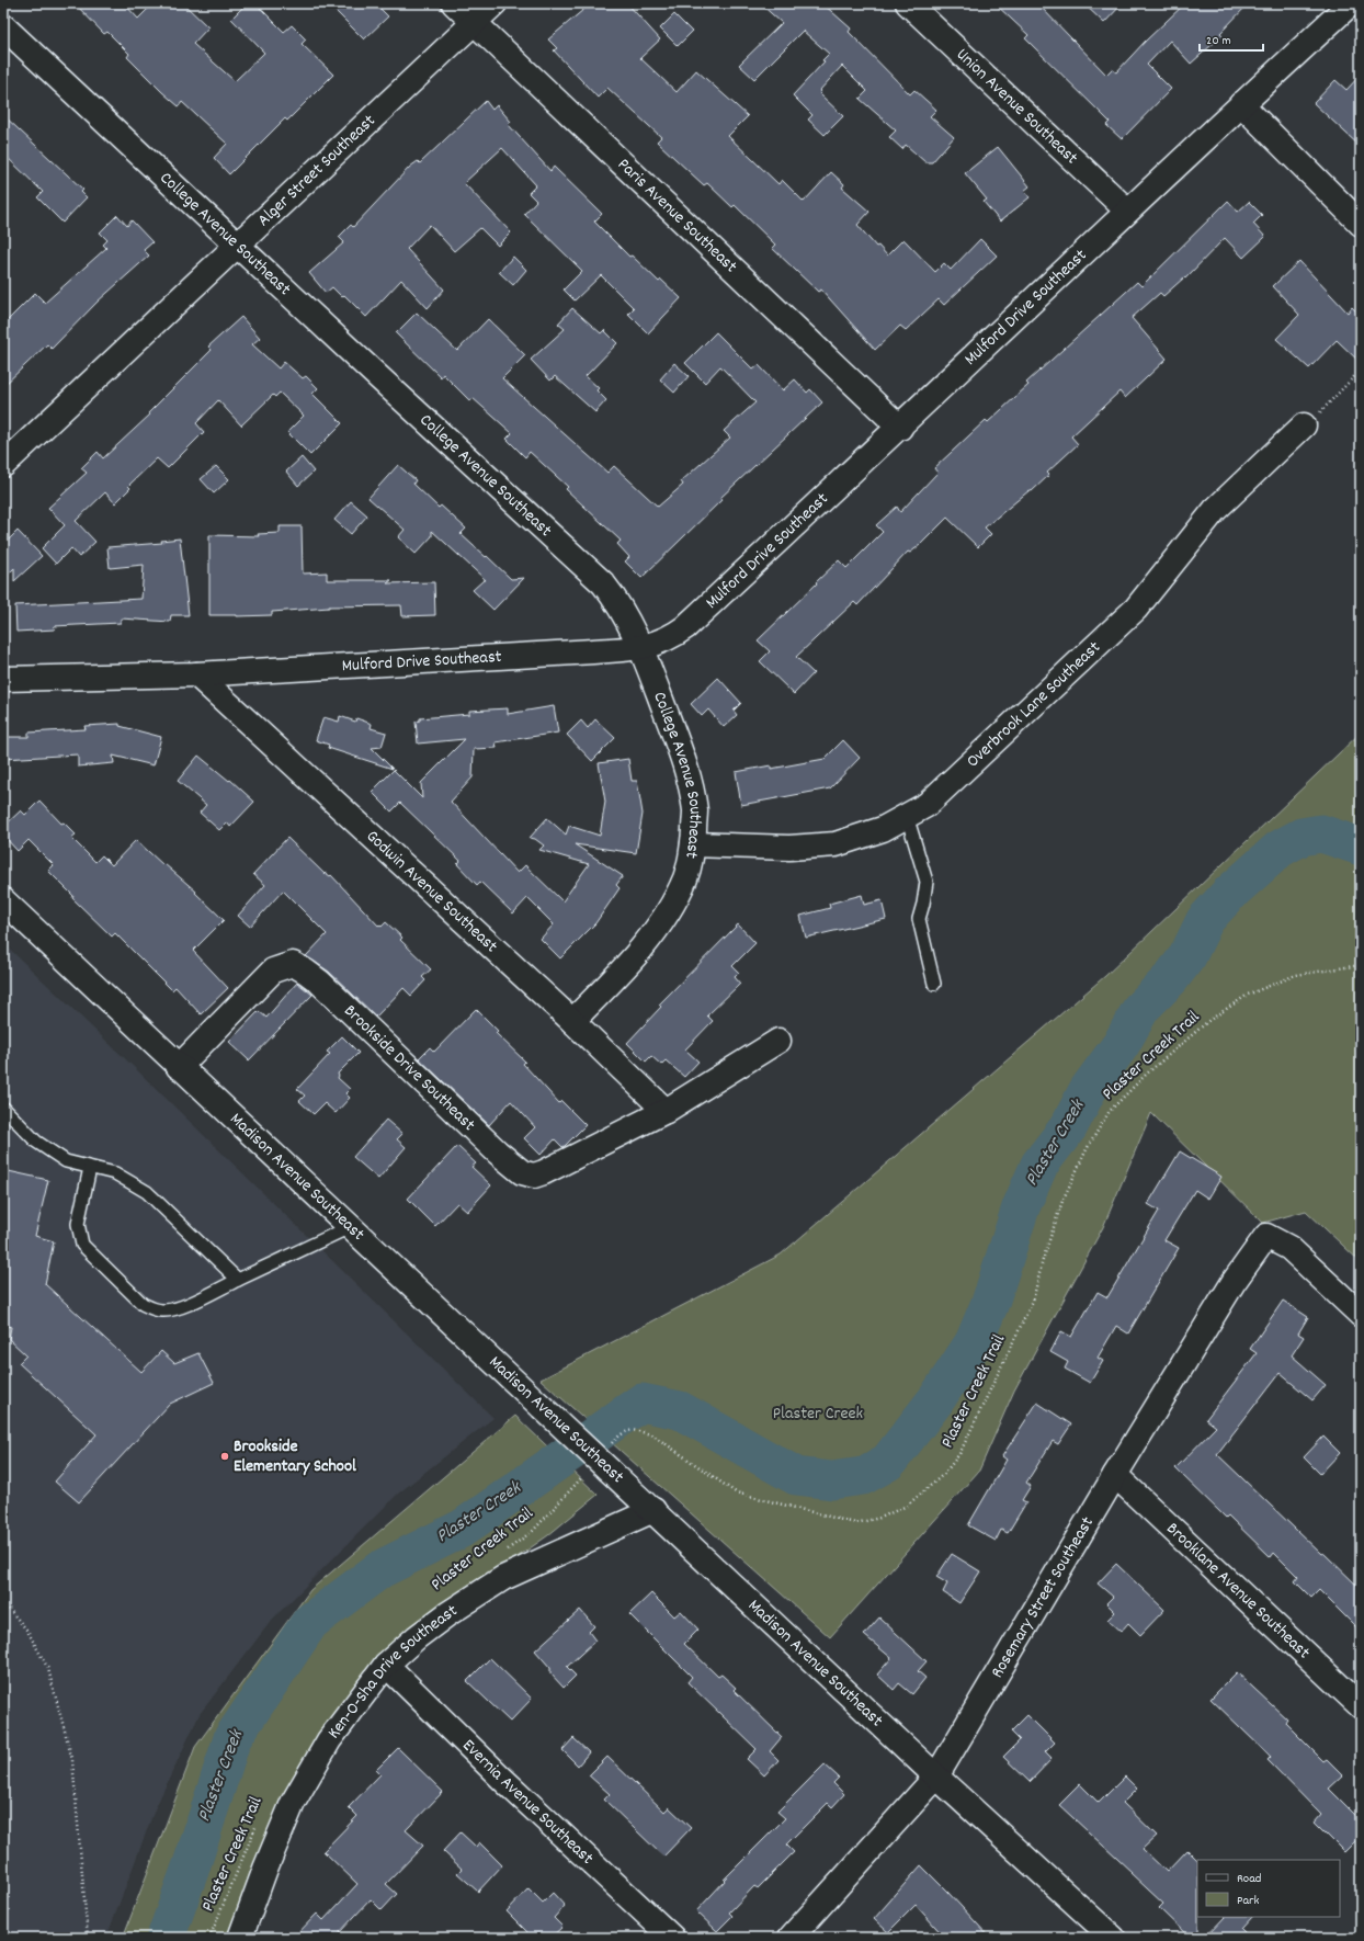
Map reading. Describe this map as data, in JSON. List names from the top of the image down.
{
  "streets": {
    "street": [
      "Union Avenue Southeast",
      "Alger Street Southeast",
      "Paris Avenue Southeast",
      "College Avenue Southeast",
      "Mulford Drive Southeast",
      "Overbrook Lane Southeast",
      "Godwin Avenue Southeast",
      "Brookside Drive Southeast",
      "Madison Avenue Southeast",
      "Brooklane Avenue Southeast",
      "Rosemary Street Southeast",
      "Ken-O-Sha Drive Southeast",
      "Evernia Avenue Southeast"
    ],
    "path": ["Plaster Creek Trail"]
  },
  "crossings": [
    ["Union Avenue Southeast", "Mulford Drive Southeast"],
    ["Alger Street Southeast", "Paris Avenue Southeast"],
    ["Alger Street Southeast", "College Avenue Southeast"],
    ["Paris Avenue Southeast", "Mulford Drive Southeast"],
    ["College Avenue Southeast", "Mulford Drive Southeast"],
    ["College Avenue Southeast", "Overbrook Lane Southeast"],
    ["College Avenue Southeast", "Godwin Avenue Southeast"],
    ["Mulford Drive Southeast", "Godwin Avenue Southeast"],
    ["Godwin Avenue Southeast", "Brookside Drive Southeast"],
    ["Brookside Drive Southeast", "Madison Avenue Southeast"],
    ["Madison Avenue Southeast", "Rosemary Street Southeast"],
    ["Madison Avenue Southeast", "Ken-O-Sha Drive Southeast"],
    ["Brooklane Avenue Southeast", "Rosemary Street Southeast"],
    ["Ken-O-Sha Drive Southeast", "Evernia Avenue Southeast"]
  ],
  "water": ["Plaster Creek"],
  "parks": ["Plaster Creek"],
  "places": ["Brookside Elementary School"],
  "legend": ["Road", "Park"],
  "scale_bar": "20 m"
}
